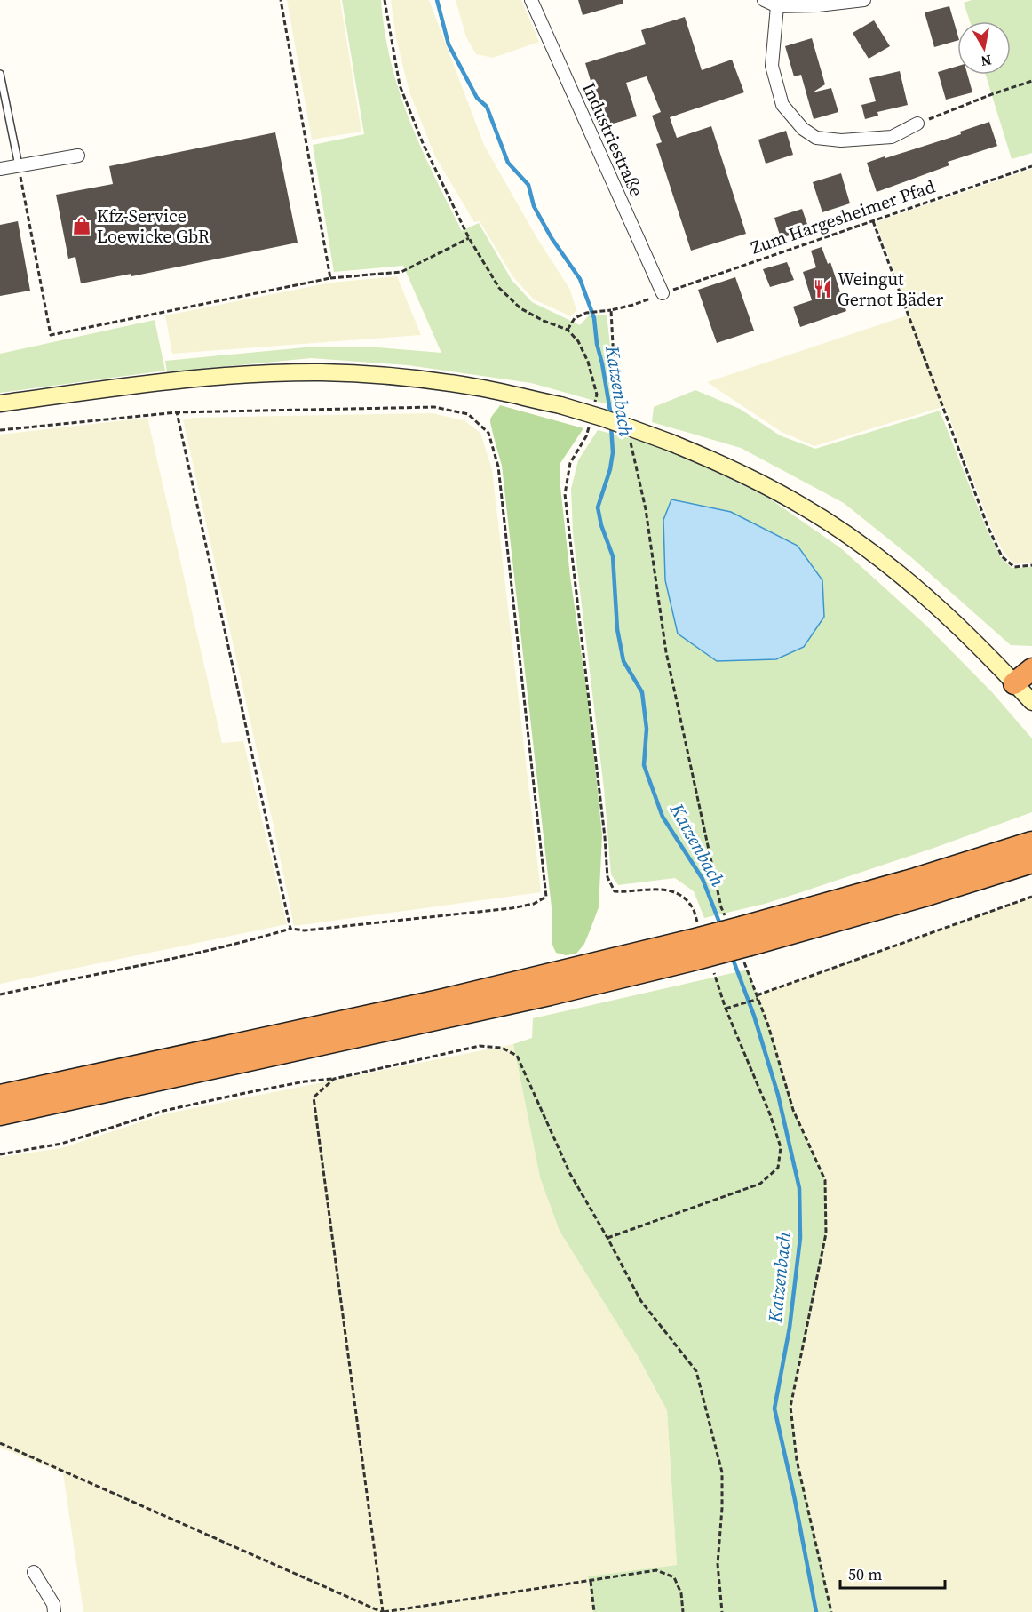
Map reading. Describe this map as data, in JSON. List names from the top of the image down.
{
  "streets": {
    "street": ["Industriestraße"],
    "path": ["Zum Hargesheimer Pfad"]
  },
  "crossings": [
    ["Industriestraße", "Zum Hargesheimer Pfad"]
  ],
  "water": ["Katzenbach"],
  "places": {
    "shop": ["Kfz-Service Loewicke GbR"],
    "restaurant": ["Weingut Gernot Bäder"]
  },
  "scale_bar": "50 m",
  "north": "bottom"
}
